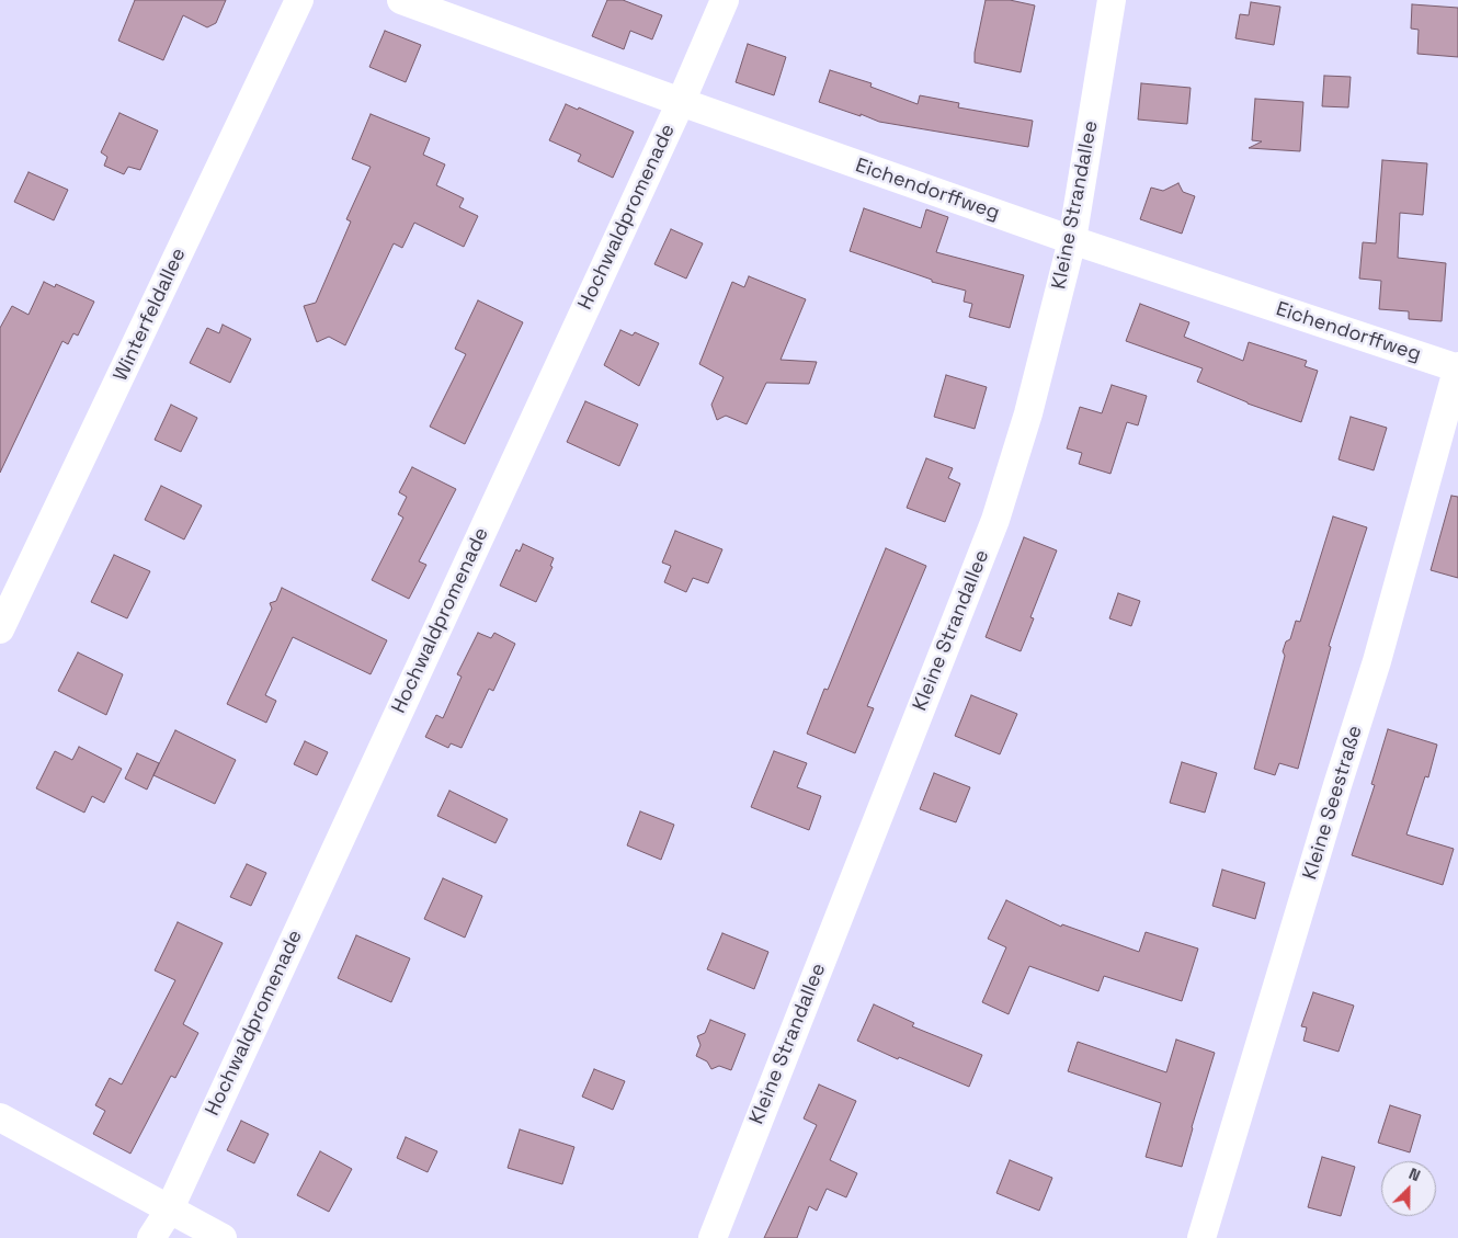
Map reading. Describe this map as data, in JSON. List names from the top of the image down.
{
  "streets": {
    "street": [
      "Eichendorffweg",
      "Kleine Strandallee",
      "Hochwaldpromenade",
      "Winterfeldallee",
      "Kleine Seestraße"
    ]
  },
  "crossings": [
    ["Eichendorffweg", "Kleine Strandallee"],
    ["Eichendorffweg", "Hochwaldpromenade"],
    ["Eichendorffweg", "Kleine Seestraße"]
  ],
  "north": "top right"
}
